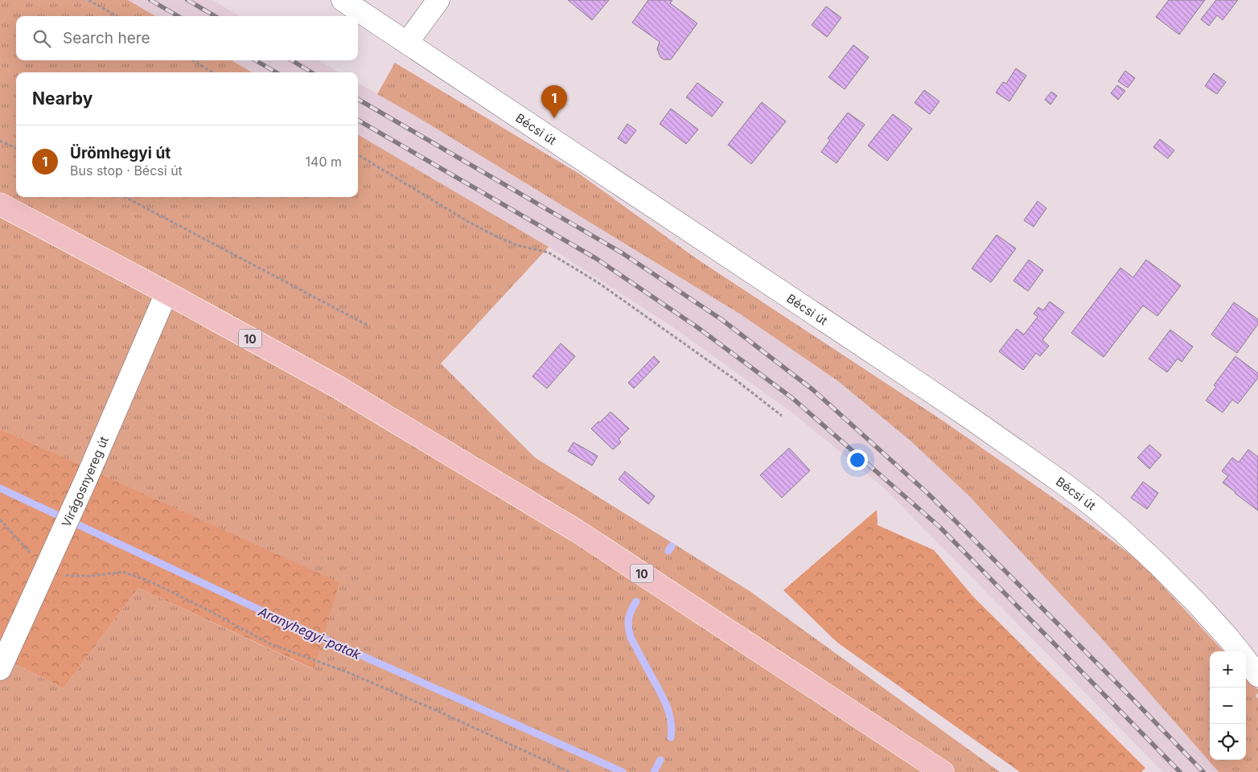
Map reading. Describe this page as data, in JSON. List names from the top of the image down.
{
  "streets": {
    "main road": ["10"],
    "street": ["Bécsi út", "Virágosnyereg út"]
  },
  "crossings": [
    ["10", "Virágosnyereg út"]
  ],
  "water": ["Aranyhegyi-patak"],
  "page": {
    "search": "Search here",
    "heading": "Nearby",
    "pins": "1",
    "list": [
      {
        "mark": "1",
        "name": "Ürömhegyi út",
        "note": "Bus stop · Bécsi út",
        "value": "140 m"
      }
    ],
    "map_buttons": ["+", "−"]
  }
}
